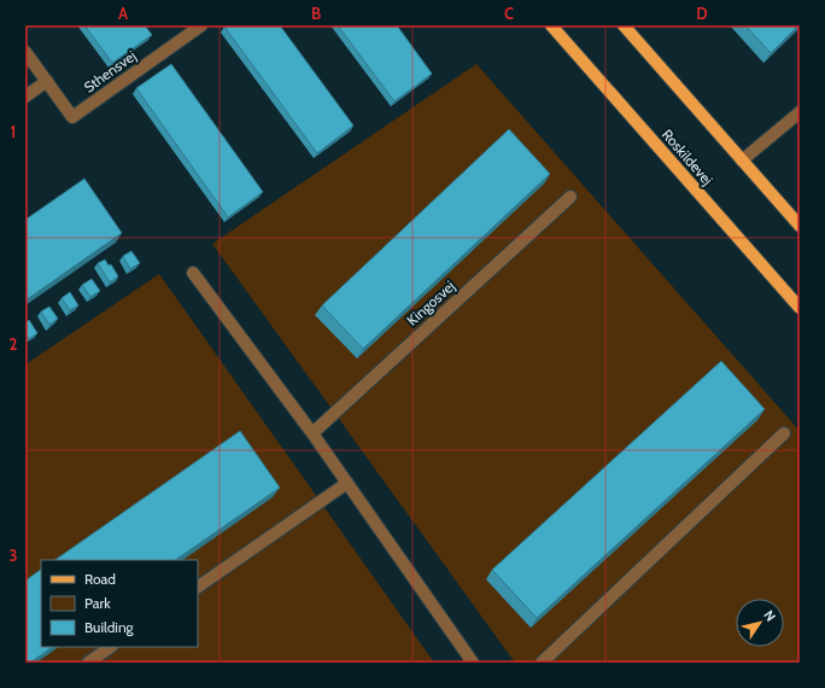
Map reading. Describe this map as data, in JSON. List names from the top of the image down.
{
  "streets": {
    "main road": ["Roskildevej"],
    "street": ["Sthensvej", "Kingosvej"]
  },
  "legend": ["Road", "Park", "Building"],
  "north": "top right",
  "grid": {
    "columns": [
      "A",
      "B",
      "C",
      "D"
    ],
    "rows": ["1", "2", "3"]
  }
}
